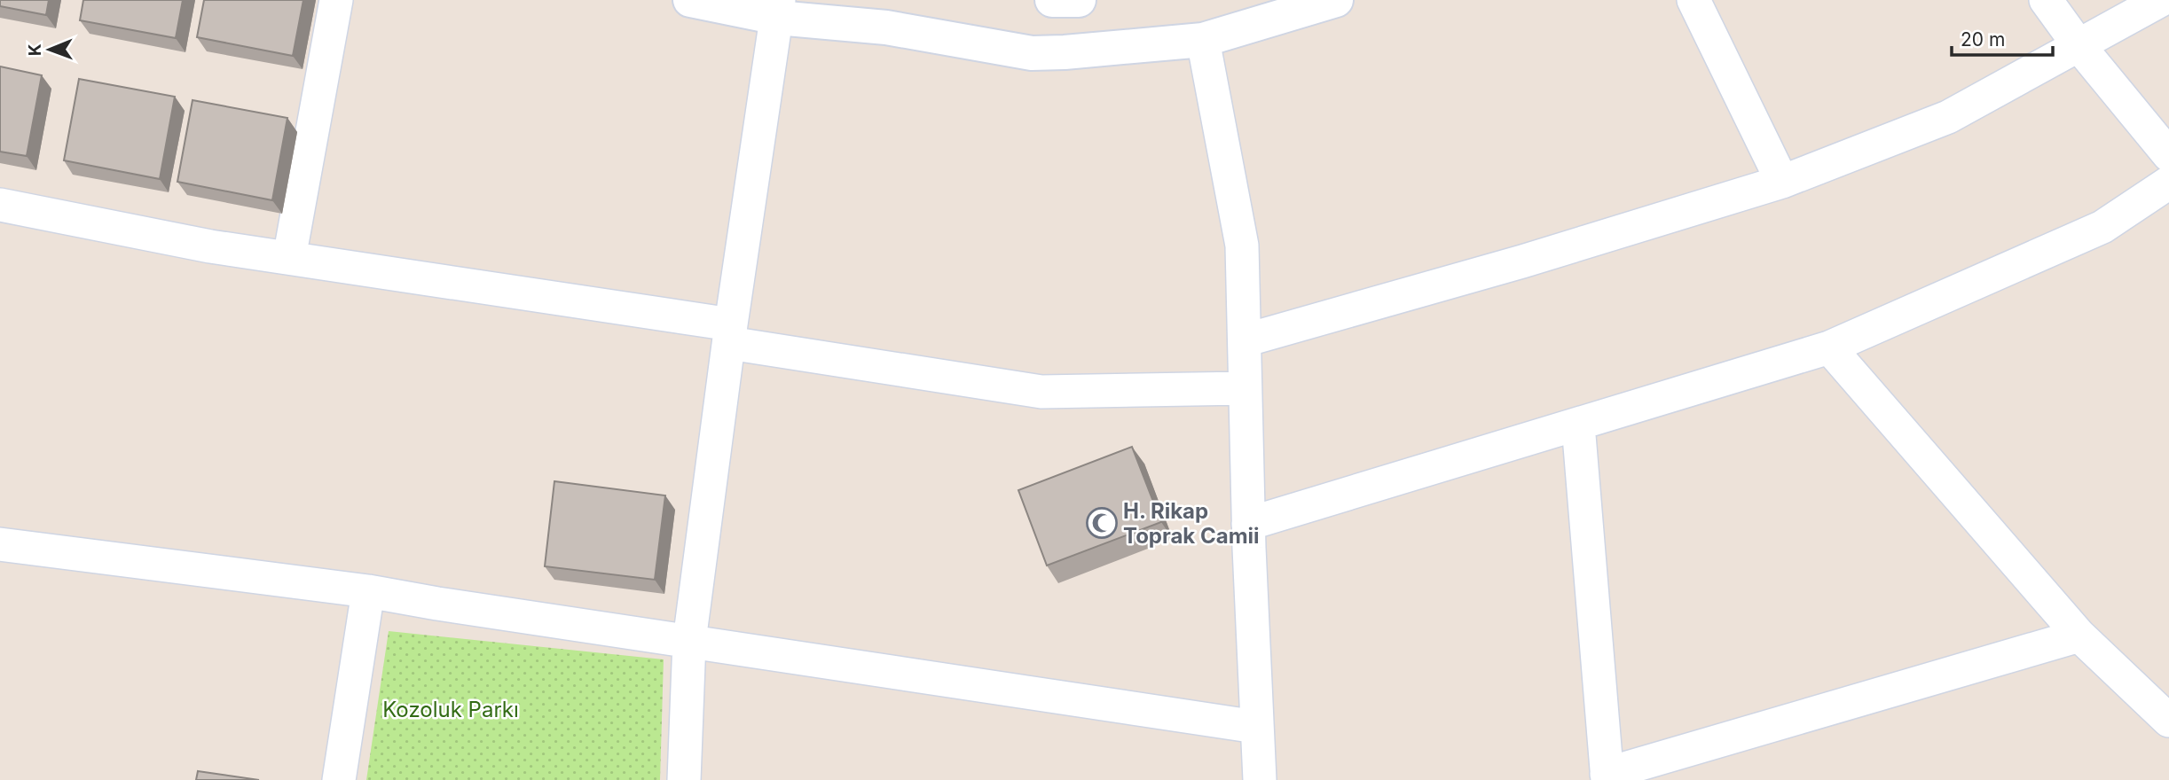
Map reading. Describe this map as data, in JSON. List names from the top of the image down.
{
  "parks": ["Kozoluk Parkı"],
  "places": {
    "mosque": ["H. Rikap Toprak Camii"]
  },
  "scale_bar": "20 m",
  "north": "left"
}
